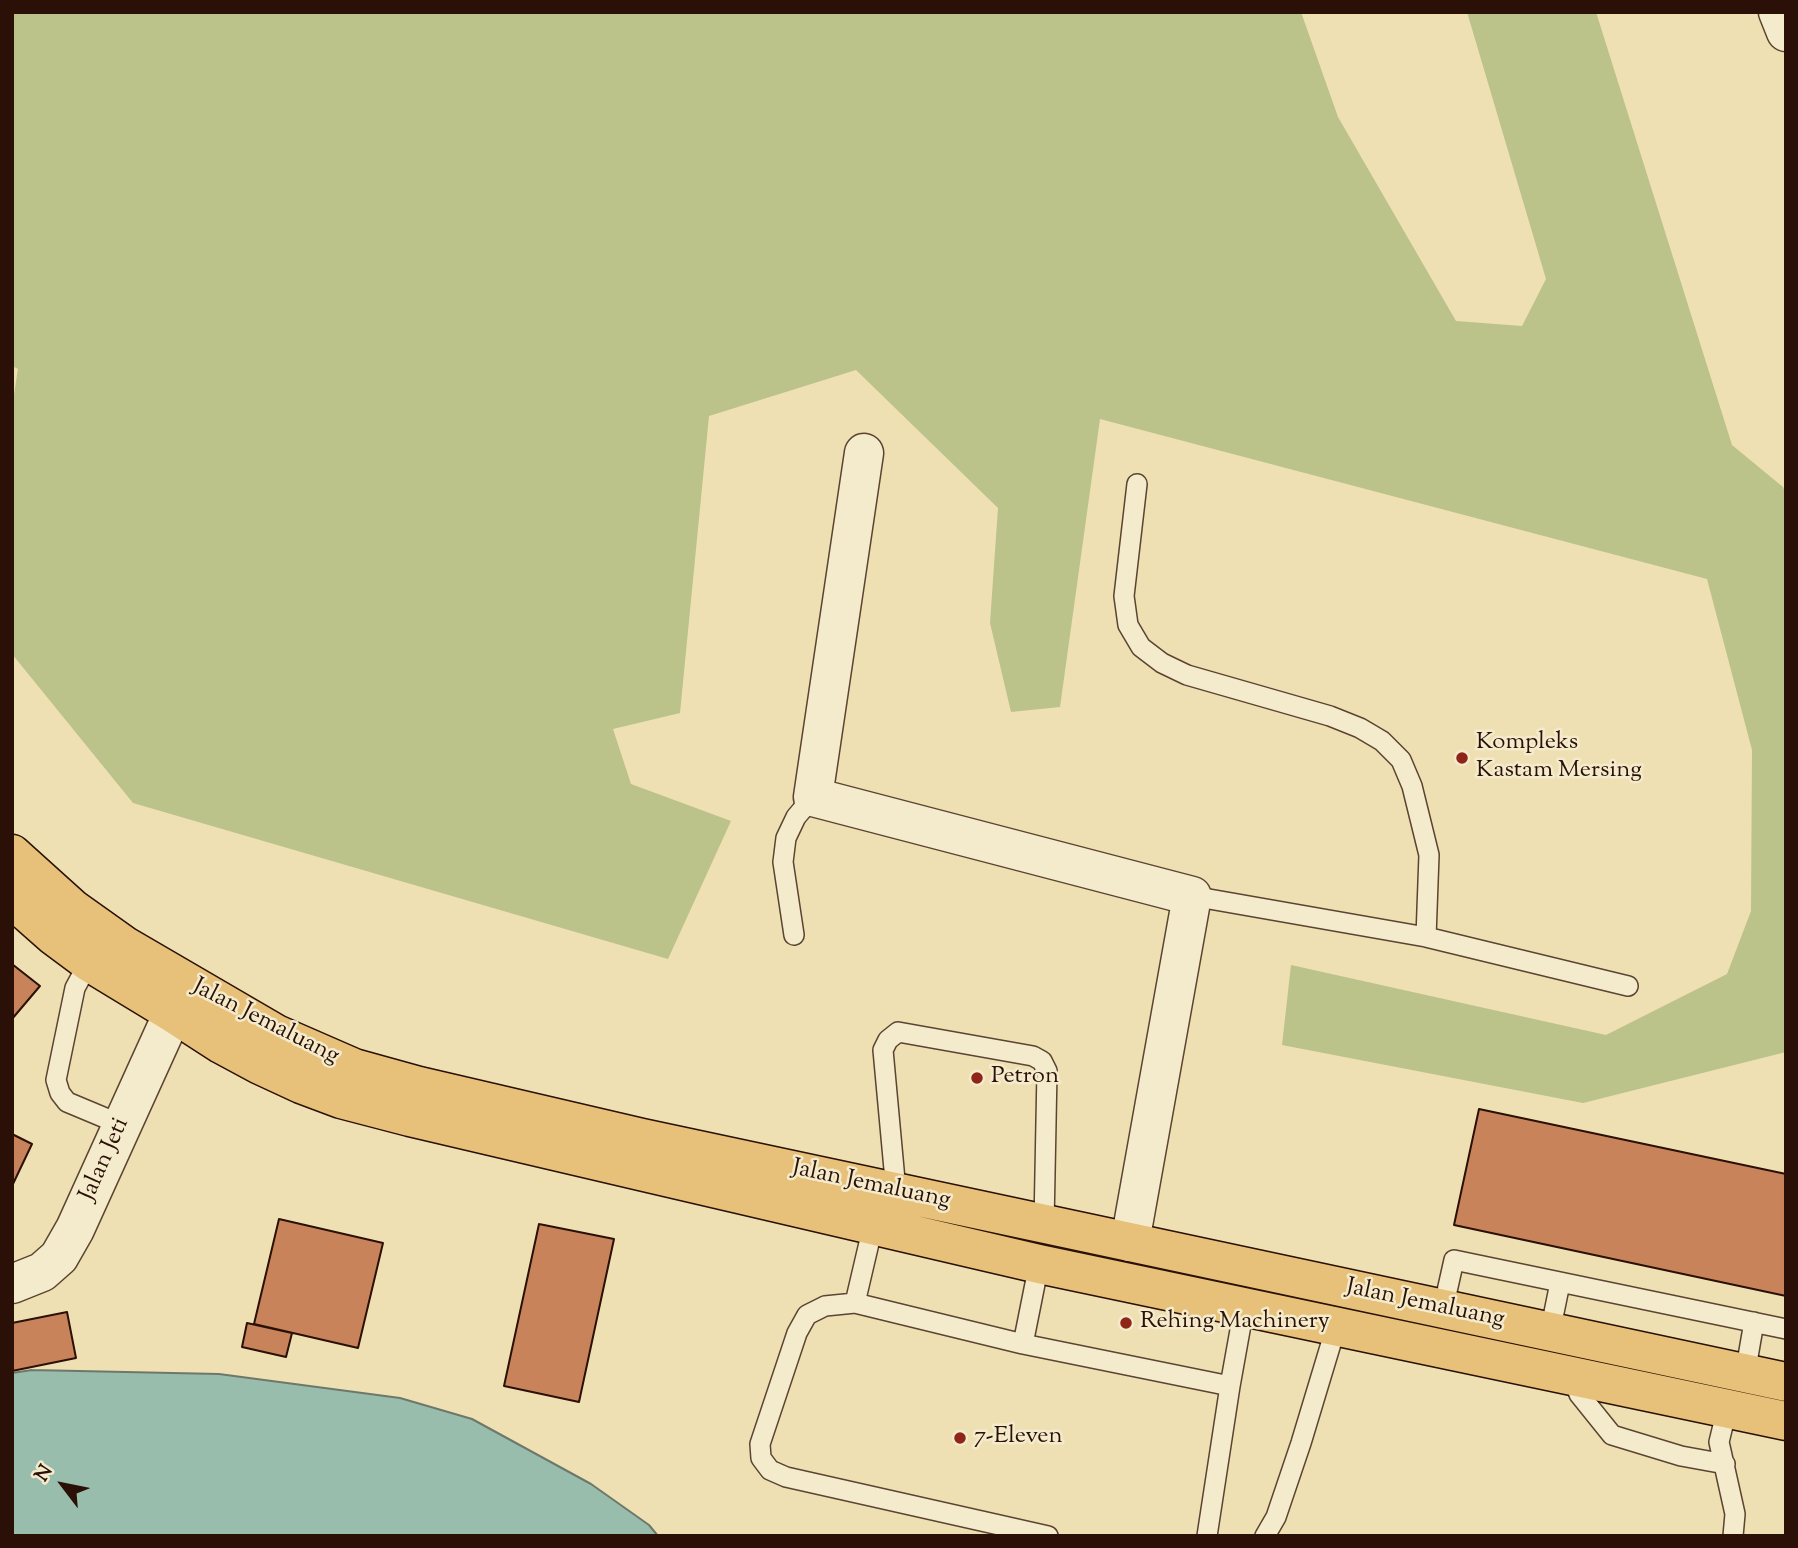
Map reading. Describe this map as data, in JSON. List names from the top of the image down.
{
  "streets": {
    "highway": ["Jalan Jemaluang"],
    "street": ["Jalan Jeti"]
  },
  "crossings": [
    ["Jalan Jemaluang", "Jalan Jeti"]
  ],
  "places": [
    "Kompleks Kastam Mersing",
    "Petron",
    "Rehing Machinery",
    "7-Eleven"
  ],
  "north": "top left"
}
